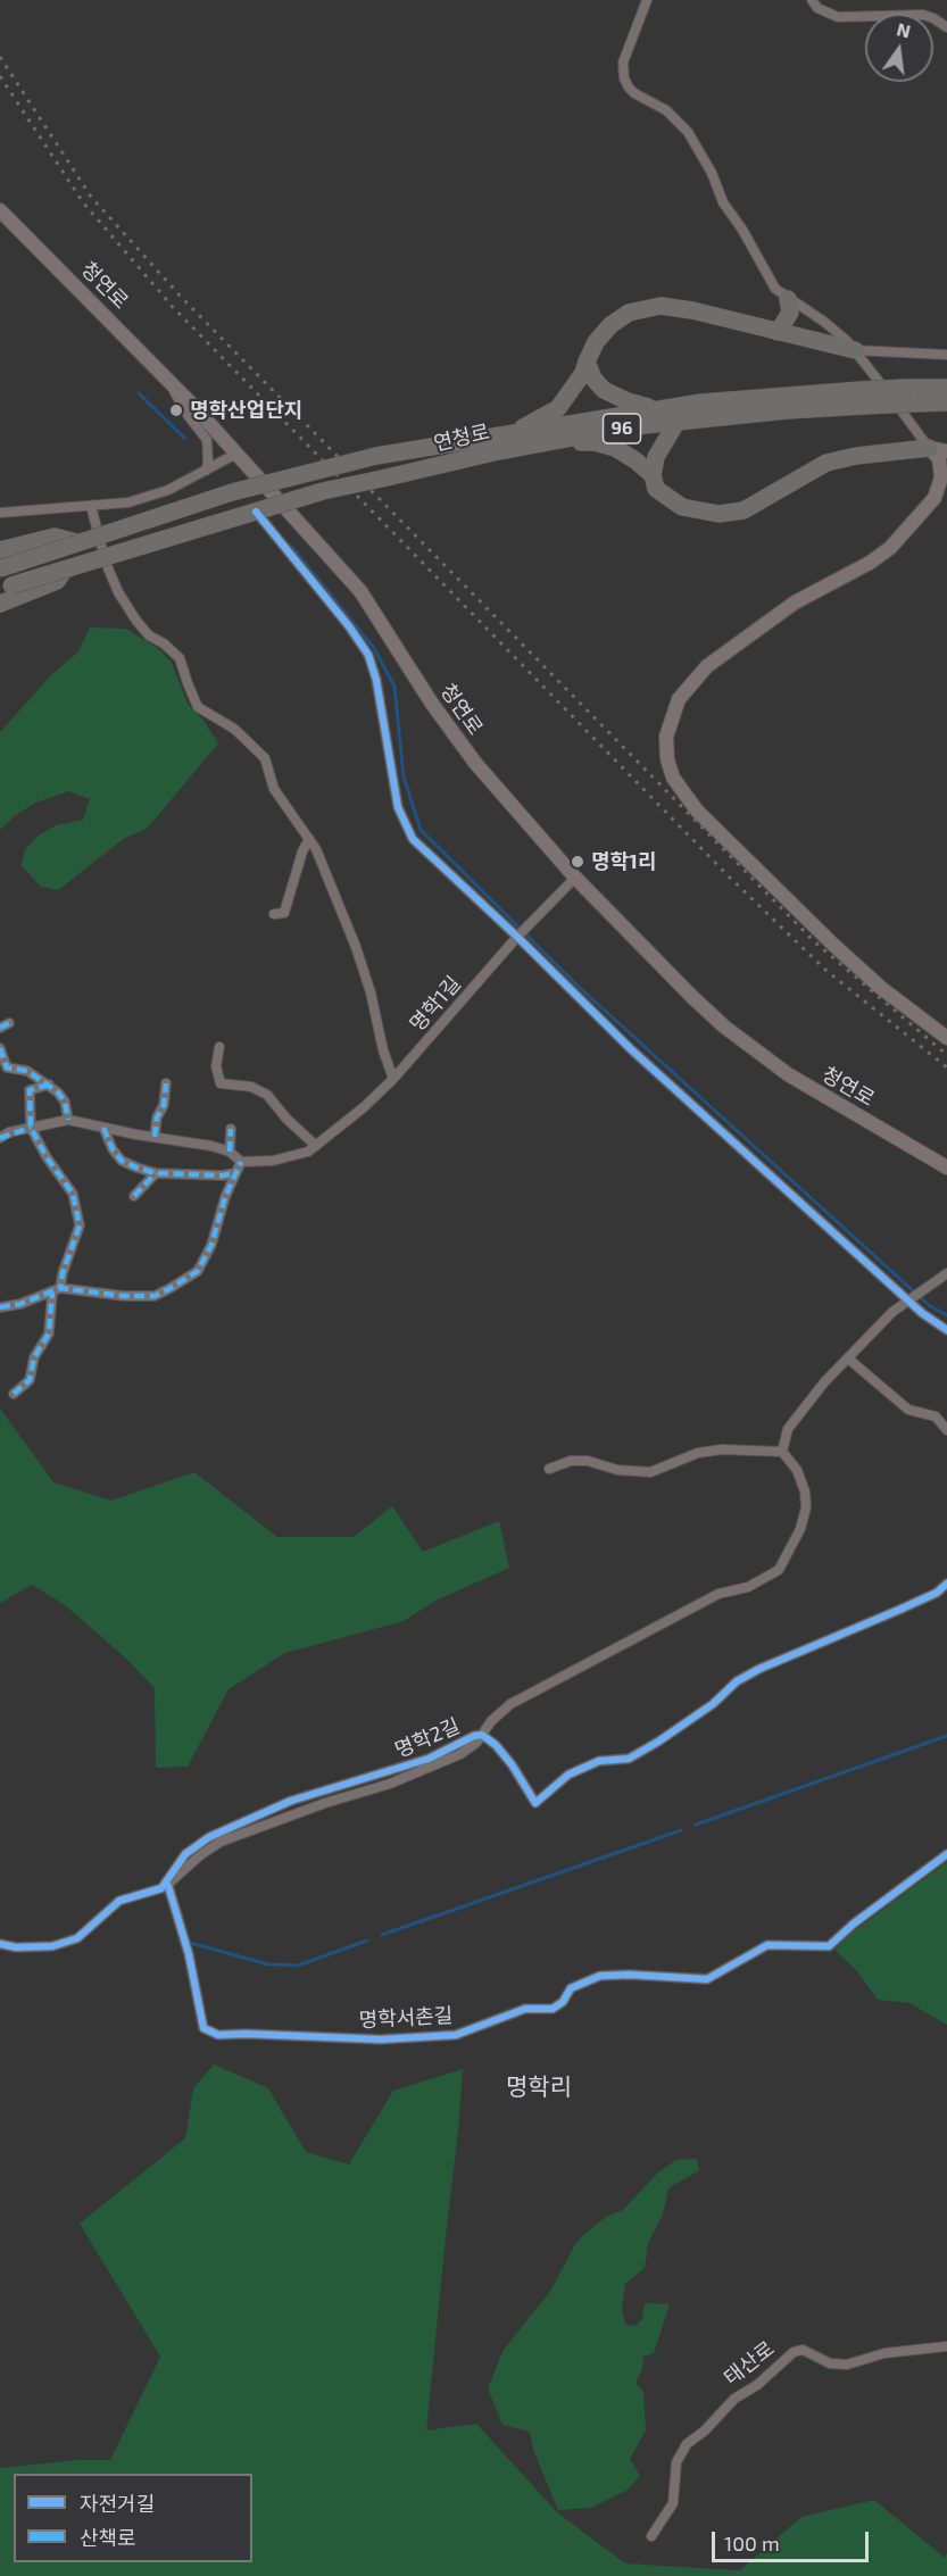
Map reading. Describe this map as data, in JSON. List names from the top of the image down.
{
  "streets": {
    "highway": ["96", "연청로"],
    "main road": ["청연로"],
    "street": [
      "명학1길",
      "명학2길",
      "명학서촌길",
      "태산로"
    ]
  },
  "crossings": [
    ["청연로", "명학1길"],
    ["명학2길", "명학서촌길"]
  ],
  "districts": ["명학리"],
  "places": ["명학산업단지", "명학1리"],
  "legend": ["자전거길", "산책로"],
  "scale_bar": "100 m",
  "north": "top"
}
